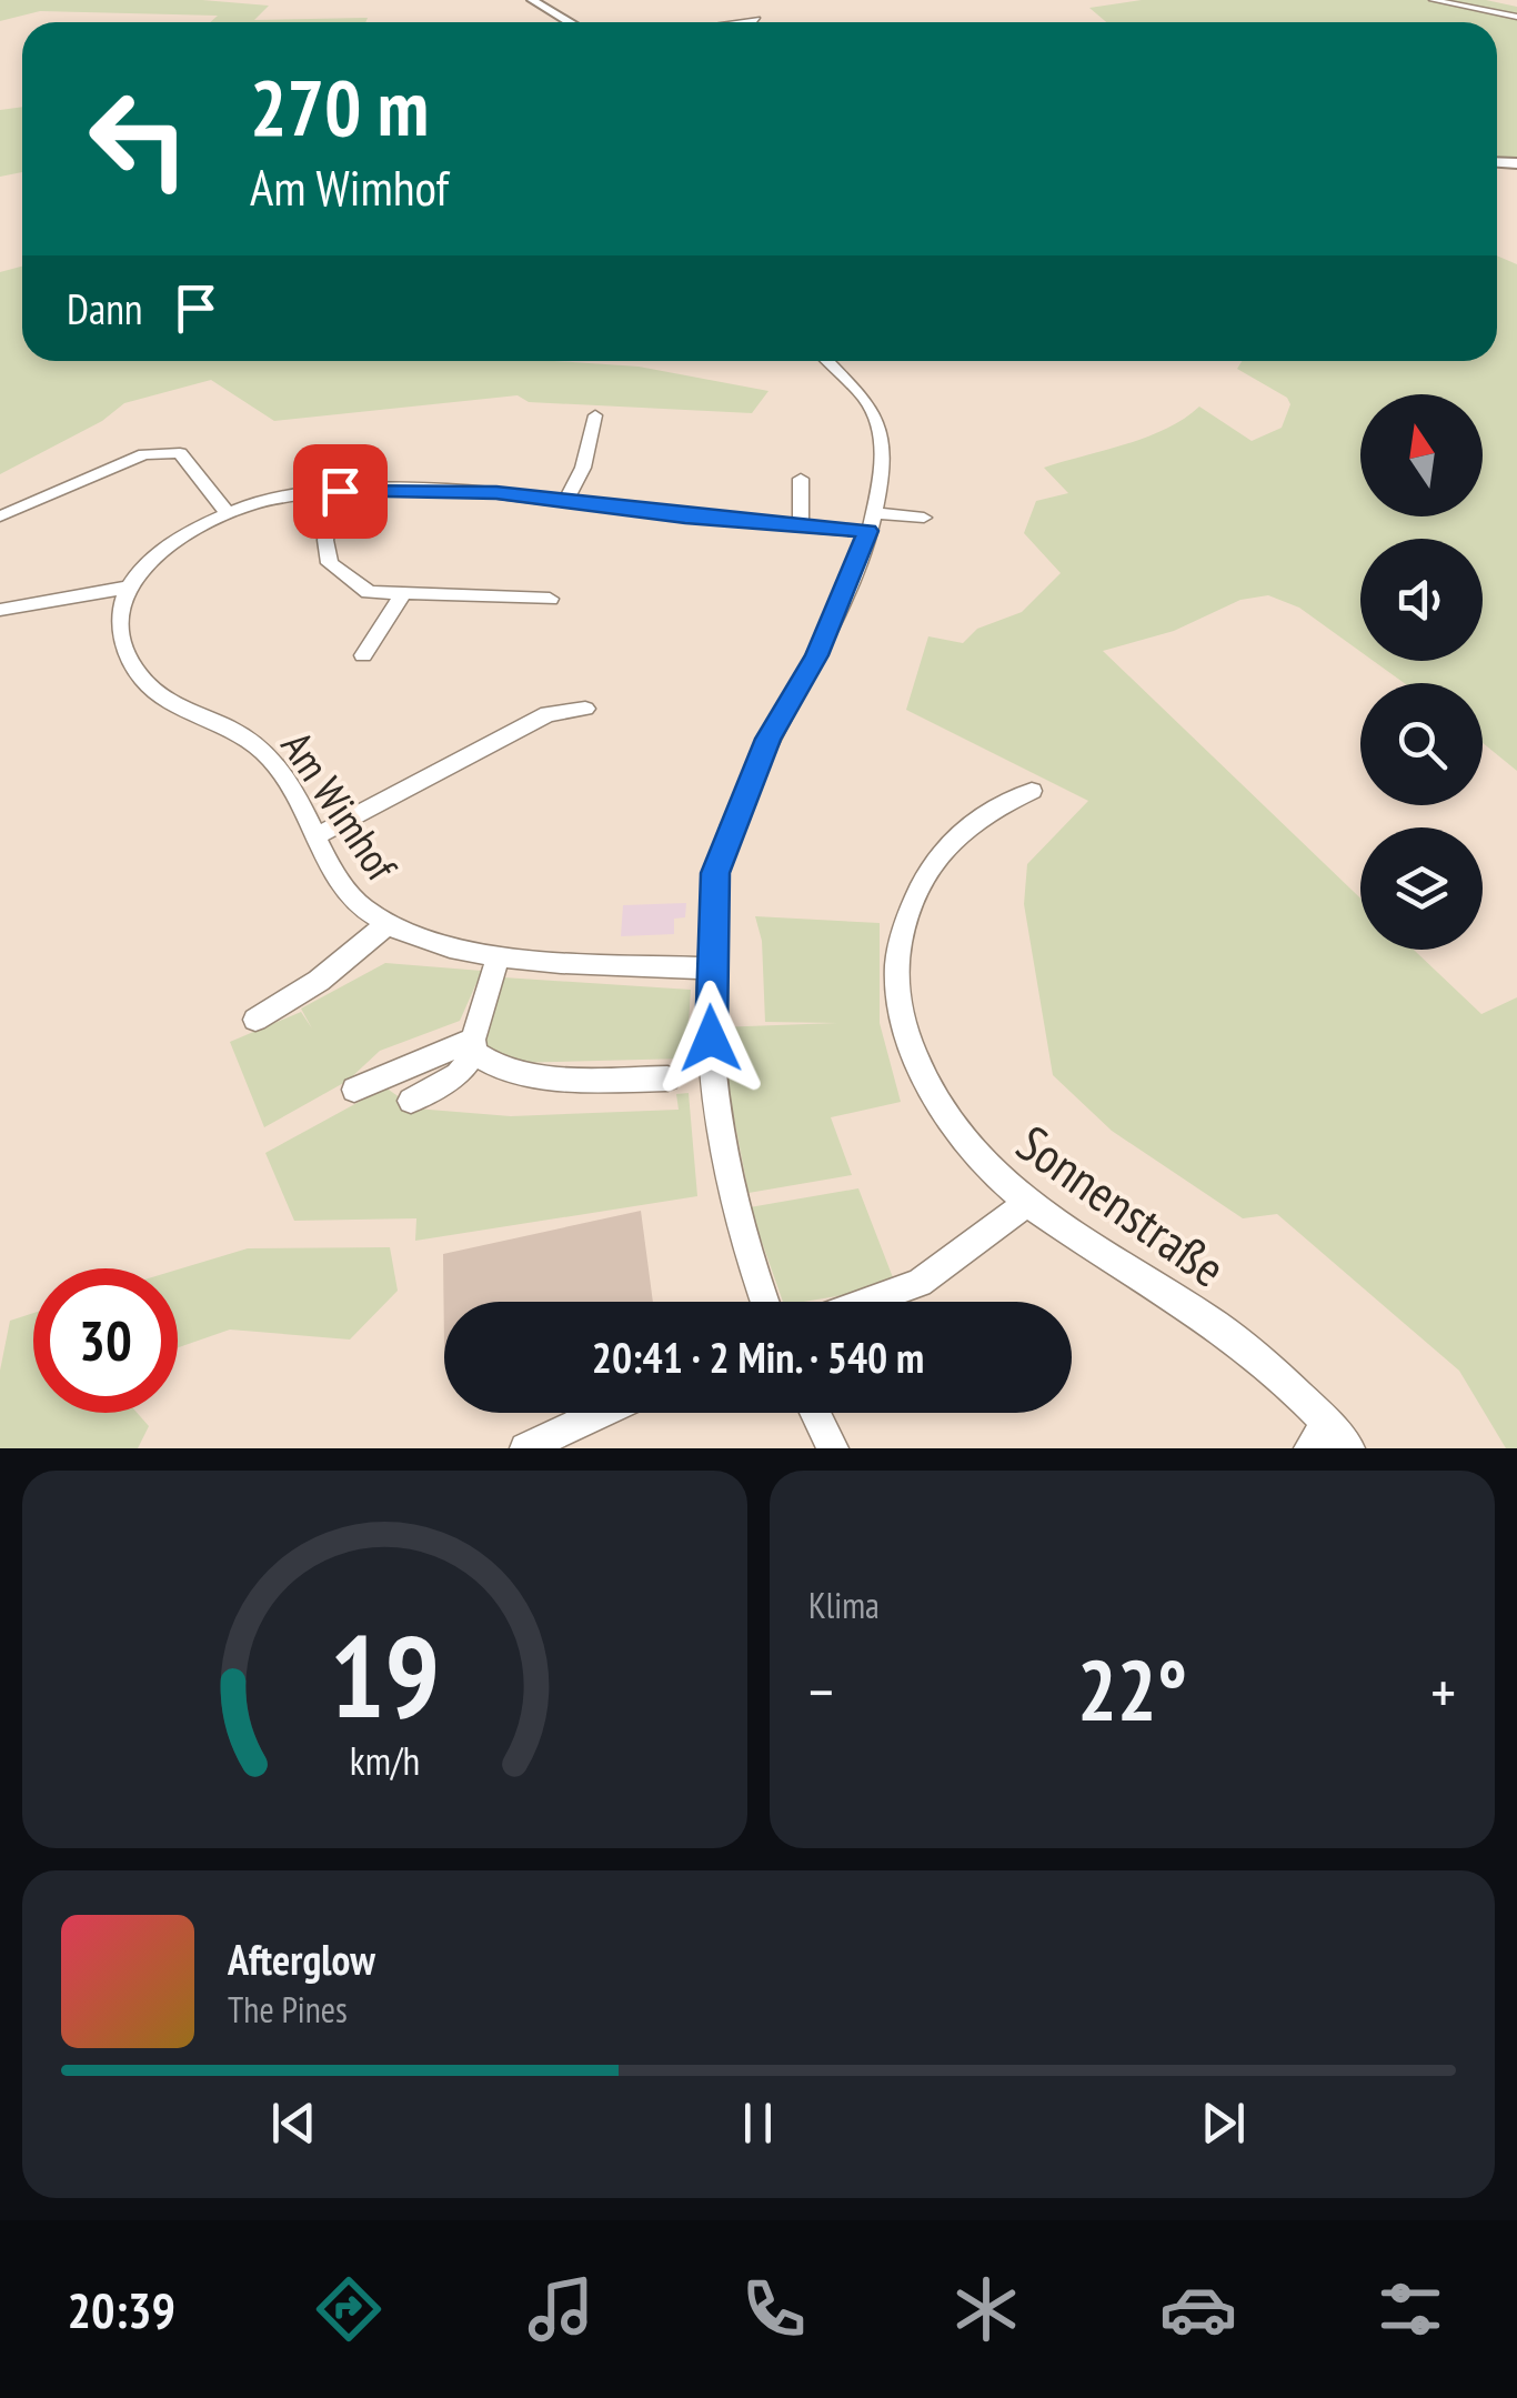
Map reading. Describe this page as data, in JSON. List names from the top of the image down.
{
  "streets": {
    "street": ["Am Wimhof", "Sonnenstraße"]
  },
  "north": "top",
  "page": {
    "turn": ["270 m", "Am Wimhof"],
    "then": "Dann",
    "limit": "30",
    "trip": "20:41 · 2 Min. · 540 m",
    "tile": "Klima",
    "heat": ["−", "22°", "+"],
    "song": ["Afterglow", "The Pines"],
    "tabs": "20:39",
    "gauge": ["19", "km/h"]
  }
}
